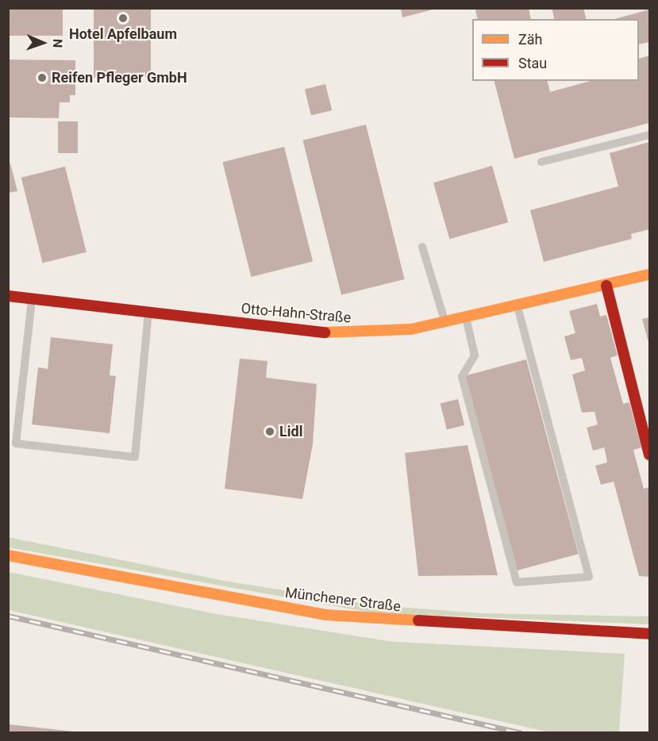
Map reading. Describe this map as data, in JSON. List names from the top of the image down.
{
  "streets": {
    "street": ["Otto-Hahn-Straße", "Münchener Straße"]
  },
  "places": ["Hotel Apfelbaum", "Reifen Pfleger GmbH", "Lidl"],
  "legend": ["Zäh", "Stau"],
  "north": "right"
}
